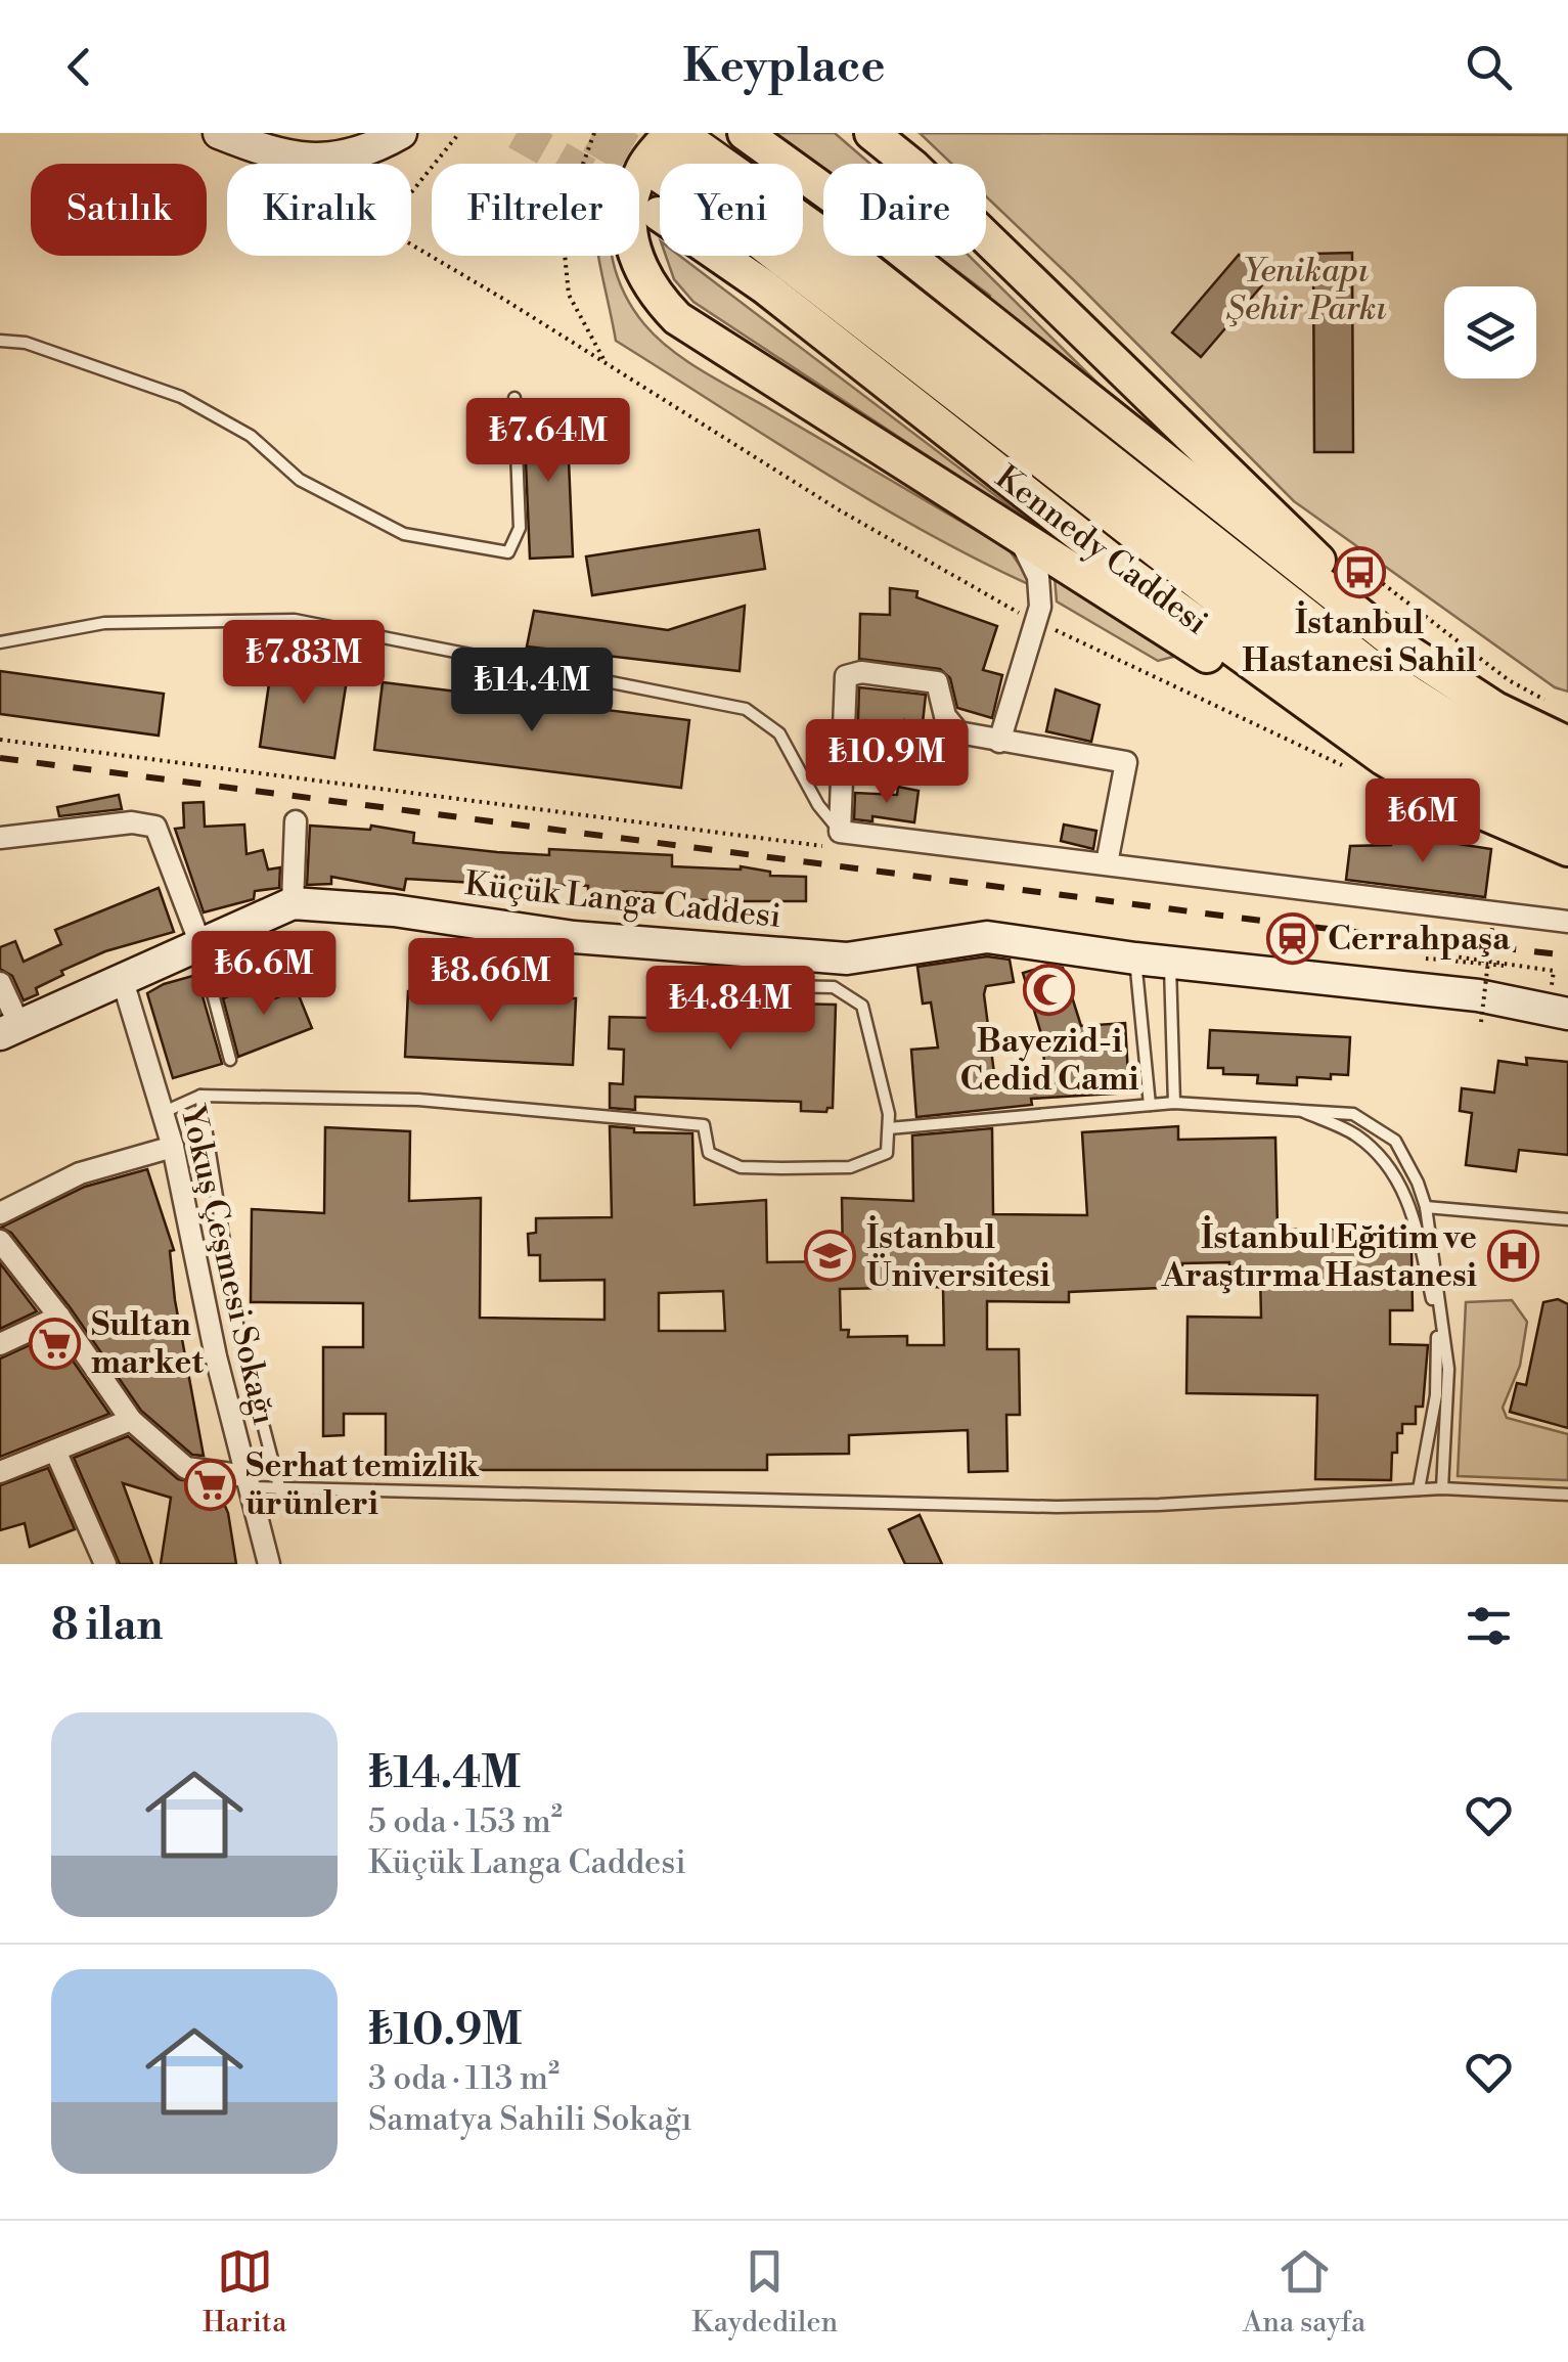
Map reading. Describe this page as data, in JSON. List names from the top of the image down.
{
  "streets": {
    "main road": ["Kennedy Caddesi"],
    "street": ["Küçük Langa Caddesi", "Yokuş Çeşmesi Sokağı"]
  },
  "crossings": [
    ["Küçük Langa Caddesi", "Yokuş Çeşmesi Sokağı"]
  ],
  "parks": ["Yenikapı Şehir Parkı"],
  "places": {
    "bus stop": ["İstanbul Hastanesi Sahil"],
    "station": ["Cerrahpaşa"],
    "mosque": ["Bayezid-i Cedid Cami"],
    "school or university": ["İstanbul Üniversitesi"],
    "hospital": ["İstanbul Eğitim ve Araştırma Hastanesi"],
    "supermarket": ["Sultan market", "Serhat temizlik ürünleri"]
  },
  "page": {
    "header": "Keyplace",
    "chip": [
      "Satılık",
      "Kiralık",
      "Filtreler",
      "Yeni",
      "Daire"
    ],
    "price": [
      "₺7.64M",
      "₺7.83M",
      "₺14.4M",
      "₺10.9M",
      "₺6M",
      "₺6.6M",
      "₺8.66M",
      "₺4.84M"
    ],
    "heading": "8 ilan",
    "list": [
      {
        "name": "₺14.4M",
        "note": "5 oda · 153 m² · Küçük Langa Caddesi"
      },
      {
        "name": "₺10.9M",
        "note": "3 oda · 113 m² · Samatya Sahili Sokağı"
      }
    ],
    "tabs": ["Harita", "Kaydedilen", "Ana sayfa"]
  }
}
